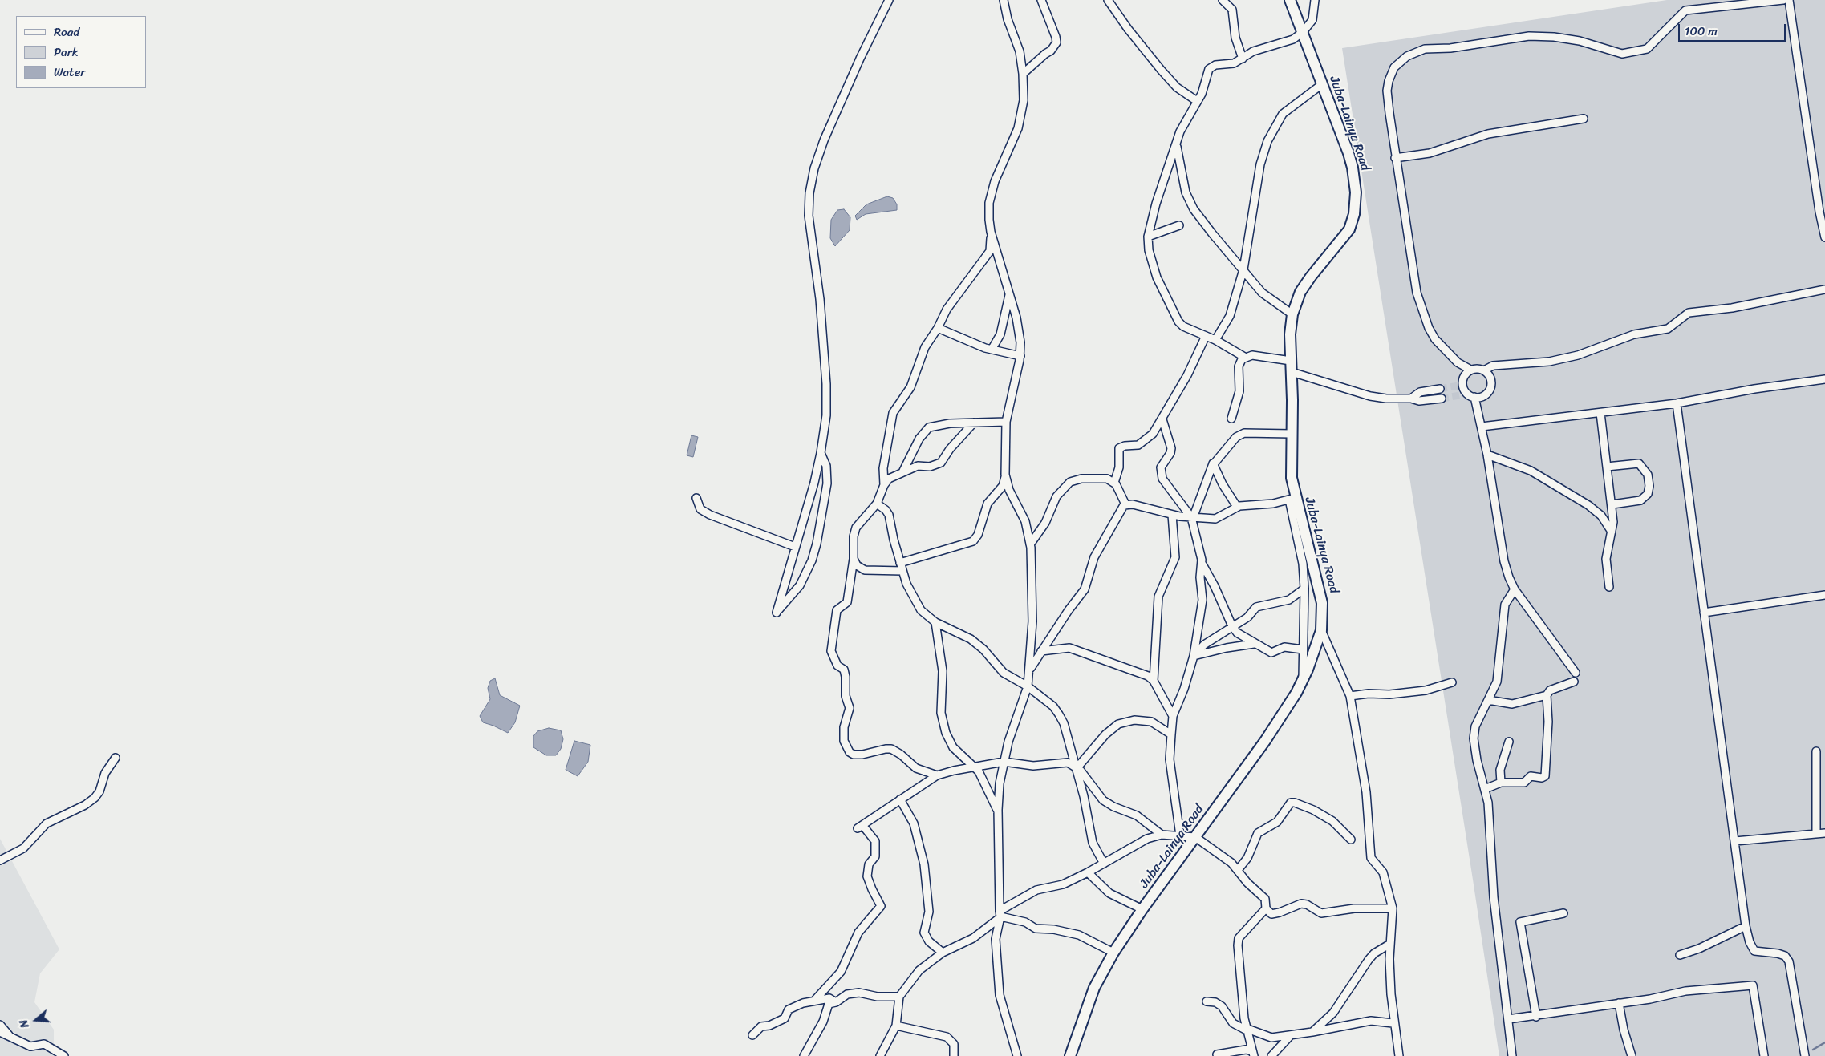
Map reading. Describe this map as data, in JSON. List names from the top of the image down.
{
  "streets": {
    "main road": ["Juba-Lainya Road"]
  },
  "legend": ["Road", "Park", "Water"],
  "scale_bar": "100 m",
  "north": "left"
}
